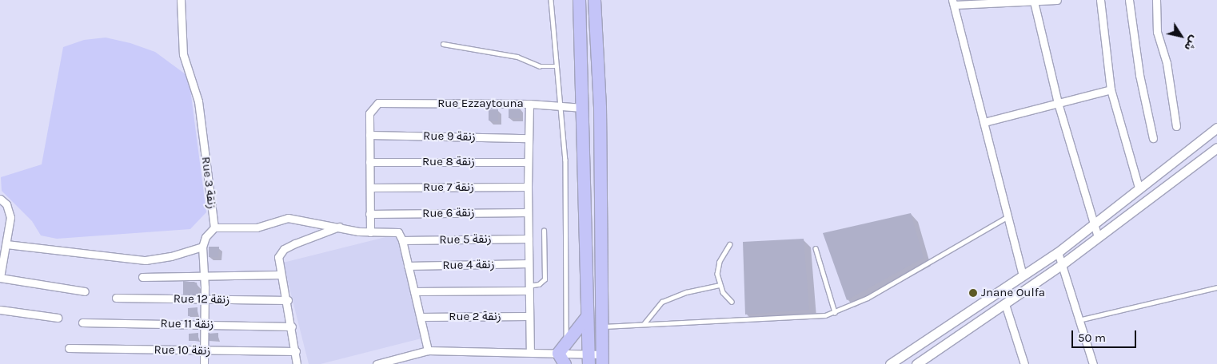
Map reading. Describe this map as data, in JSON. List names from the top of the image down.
{
  "streets": {
    "street": [
      "Rue Ezzaytouna",
      "Rue 9 زنقة",
      "Rue 8 زنقة",
      "Rue 3 زنقة",
      "Rue 7 زنقة",
      "Rue 6 زنقة",
      "Rue 5 زنقة",
      "Rue 4 زنقة",
      "Rue 12 زنقة",
      "Rue 2 زنقة",
      "Rue 11 زنقة",
      "Rue 10 زنقة"
    ]
  },
  "crossings": [
    ["Rue Ezzaytouna", "Rue 9 زنقة"]
  ],
  "places": ["Jnane Oulfa"],
  "scale_bar": "50 m",
  "north": "bottom right"
}
